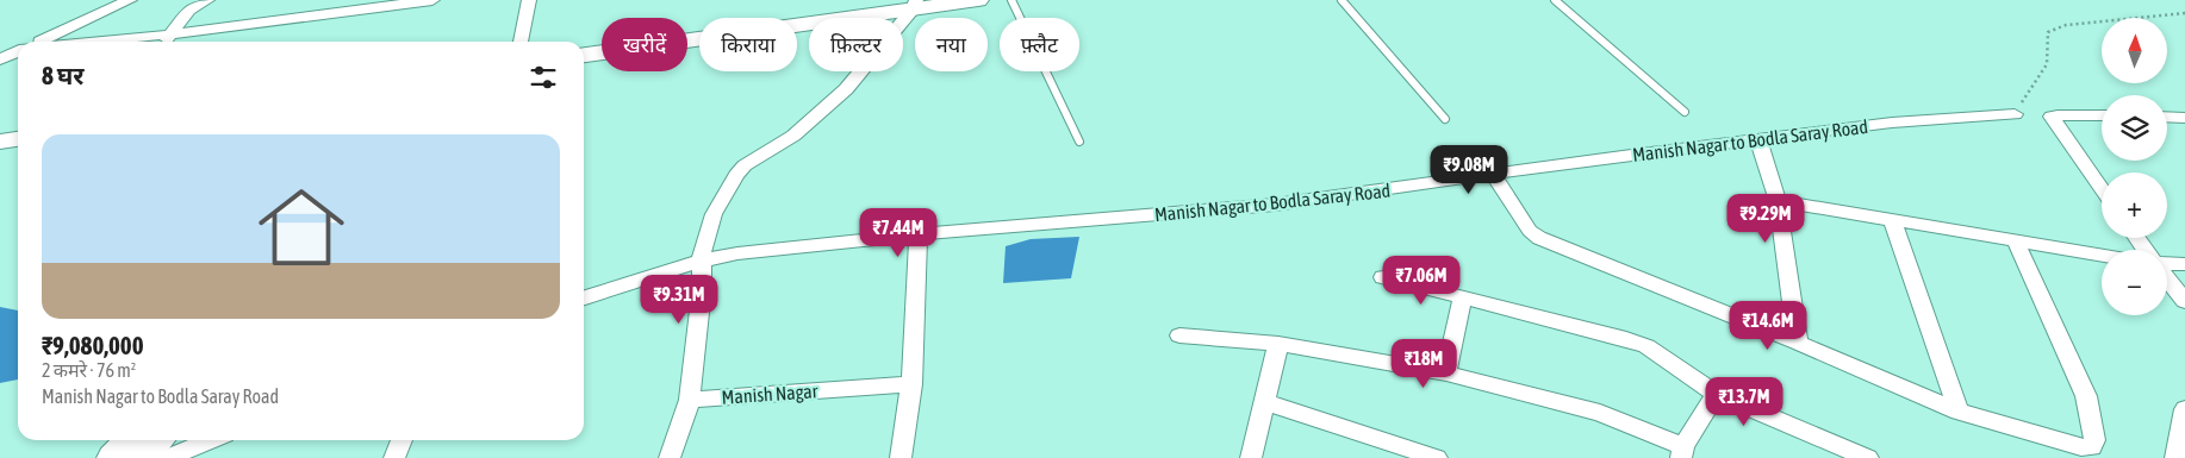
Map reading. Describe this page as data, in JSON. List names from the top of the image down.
{
  "streets": {
    "street": ["Manish Nagar to Bodla Saray Road", "Manish Nagar"]
  },
  "north": "top",
  "page": {
    "map_buttons": ["+", "−"],
    "chip": [
      "खरीदें",
      "किराया",
      "फ़िल्टर",
      "नया",
      "फ़्लैट"
    ],
    "heading": "8 घर",
    "list": [
      {
        "name": "₹9,080,000",
        "note": "2 कमरे · 76 m² · Manish Nagar to Bodla Saray Road"
      }
    ],
    "price": [
      "₹9.08M",
      "₹9.29M",
      "₹7.44M",
      "₹7.06M",
      "₹9.31M",
      "₹14.6M",
      "₹18M",
      "₹13.7M"
    ]
  }
}
